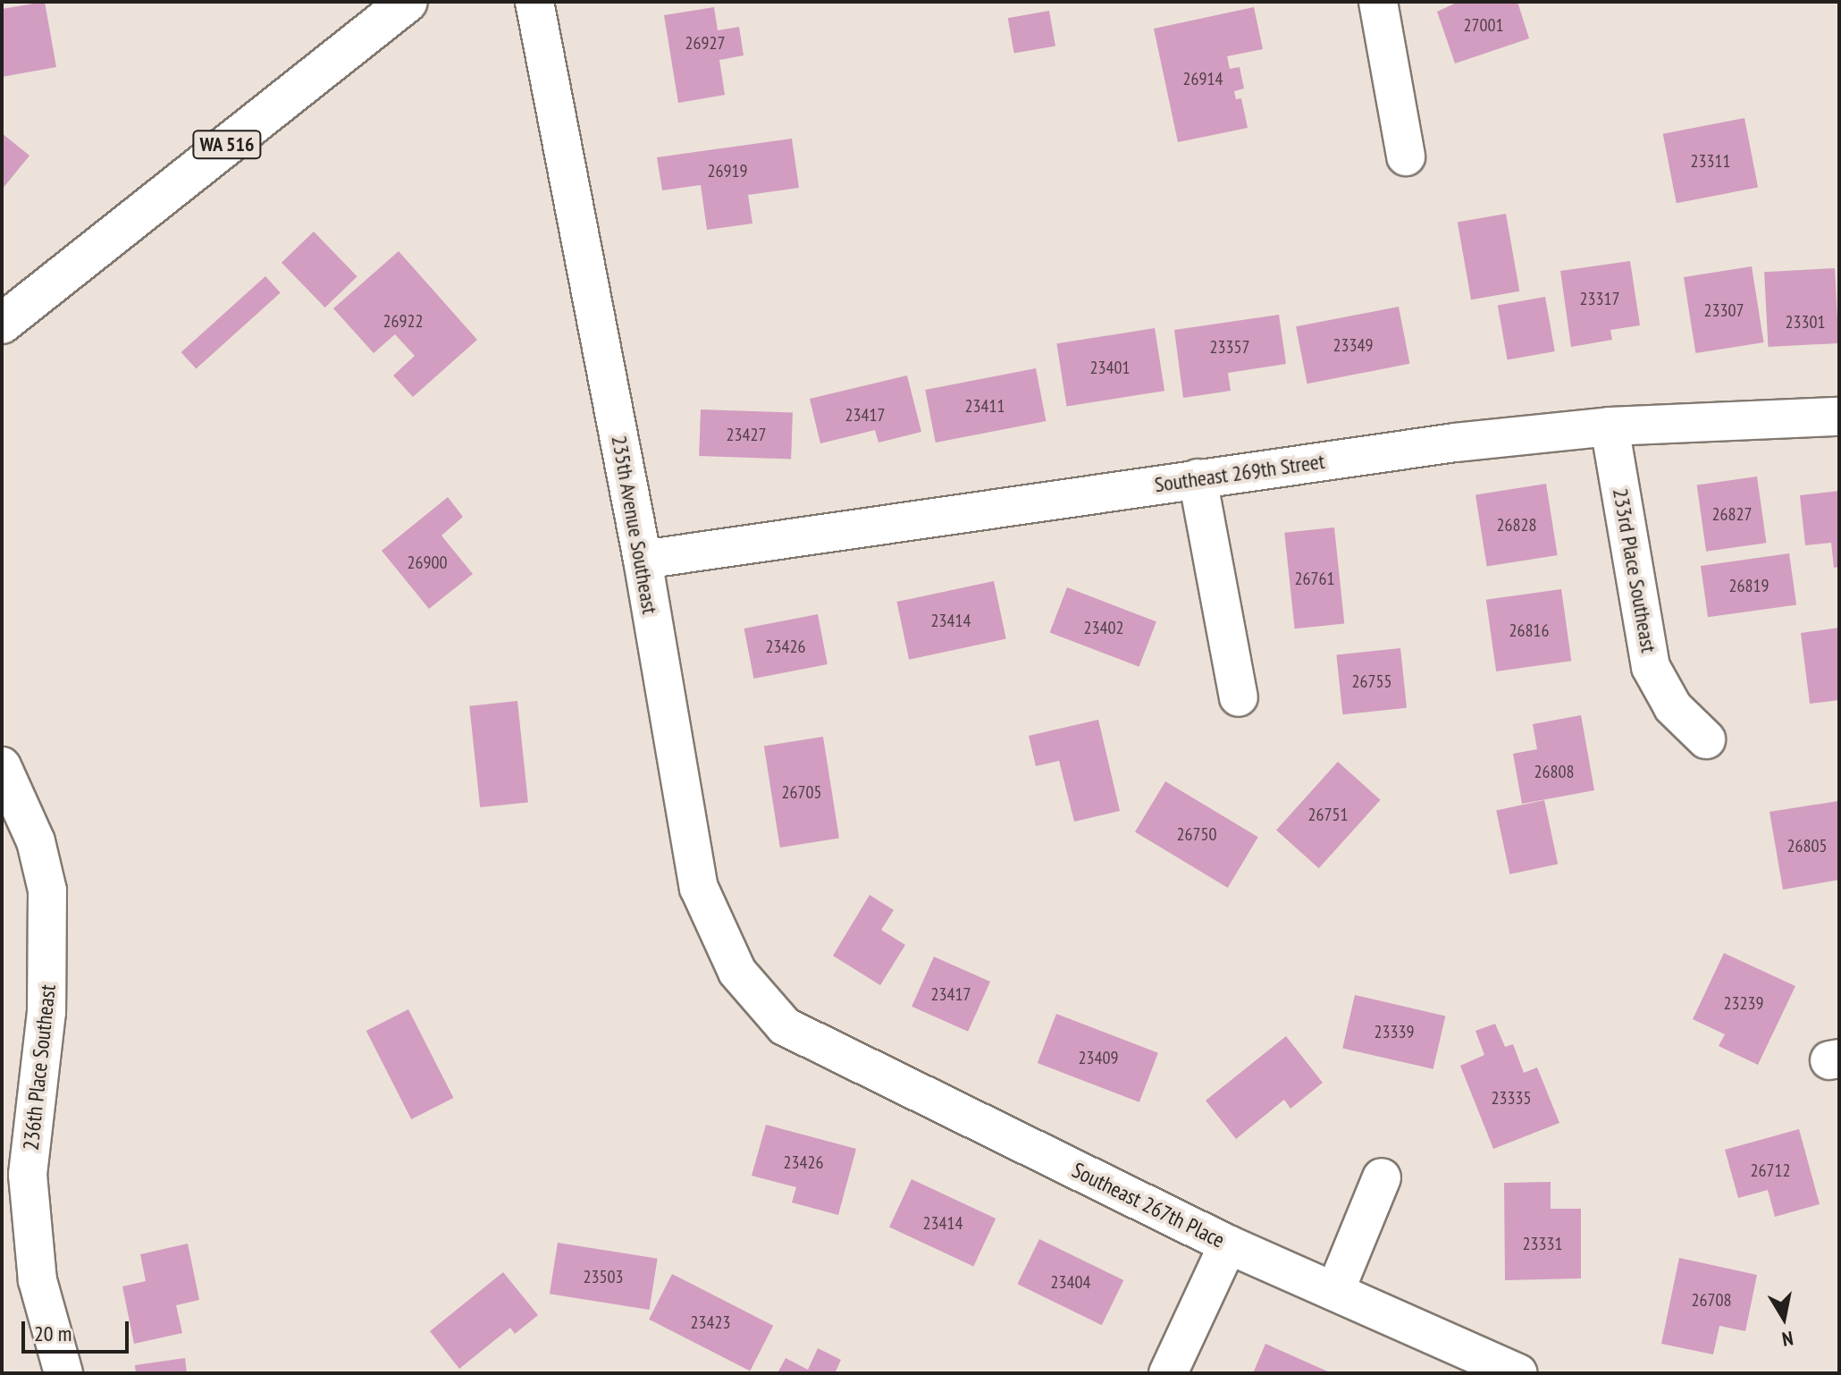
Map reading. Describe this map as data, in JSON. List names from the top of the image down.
{
  "streets": {
    "main road": ["WA 516"],
    "street": [
      "Southeast 269th Street",
      "235th Avenue Southeast",
      "233rd Place Southeast",
      "236th Place Southeast",
      "Southeast 267th Place"
    ]
  },
  "crossings": [
    ["Southeast 269th Street", "235th Avenue Southeast"],
    ["Southeast 269th Street", "233rd Place Southeast"],
    ["235th Avenue Southeast", "Southeast 267th Place"]
  ],
  "house_numbers": [
    "27001",
    "26927",
    "26914",
    "23311",
    "26919",
    "23317",
    "23307",
    "26922",
    "23301",
    "23349",
    "23357",
    "23401",
    "23411",
    "23417",
    "23427",
    "26827",
    "26828",
    "26900",
    "26761",
    "26819",
    "23414",
    "23402",
    "26816",
    "23426",
    "26755",
    "26808",
    "26705",
    "26751",
    "26750",
    "26805",
    "23417",
    "23239",
    "23339",
    "23409",
    "23335",
    "23426",
    "26712",
    "23414",
    "23331",
    "23503",
    "23404",
    "26708",
    "23423"
  ],
  "scale_bar": "20 m",
  "north": "bottom"
}
